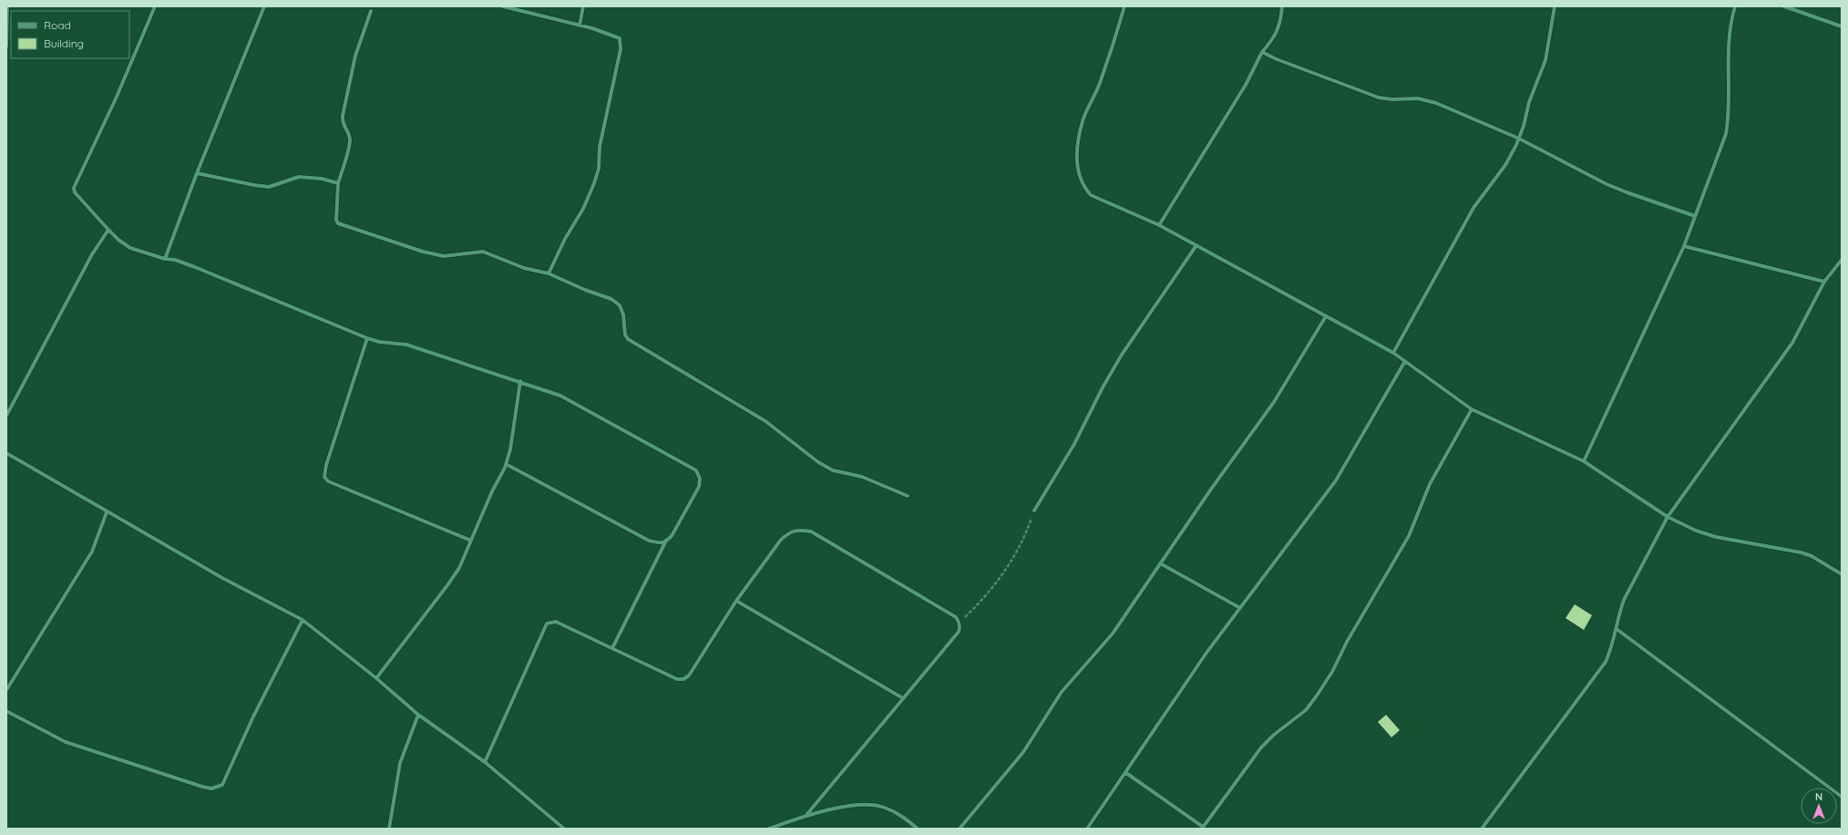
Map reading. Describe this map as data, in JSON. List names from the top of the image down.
{
  "legend": ["Road", "Building"],
  "north": "top"
}
